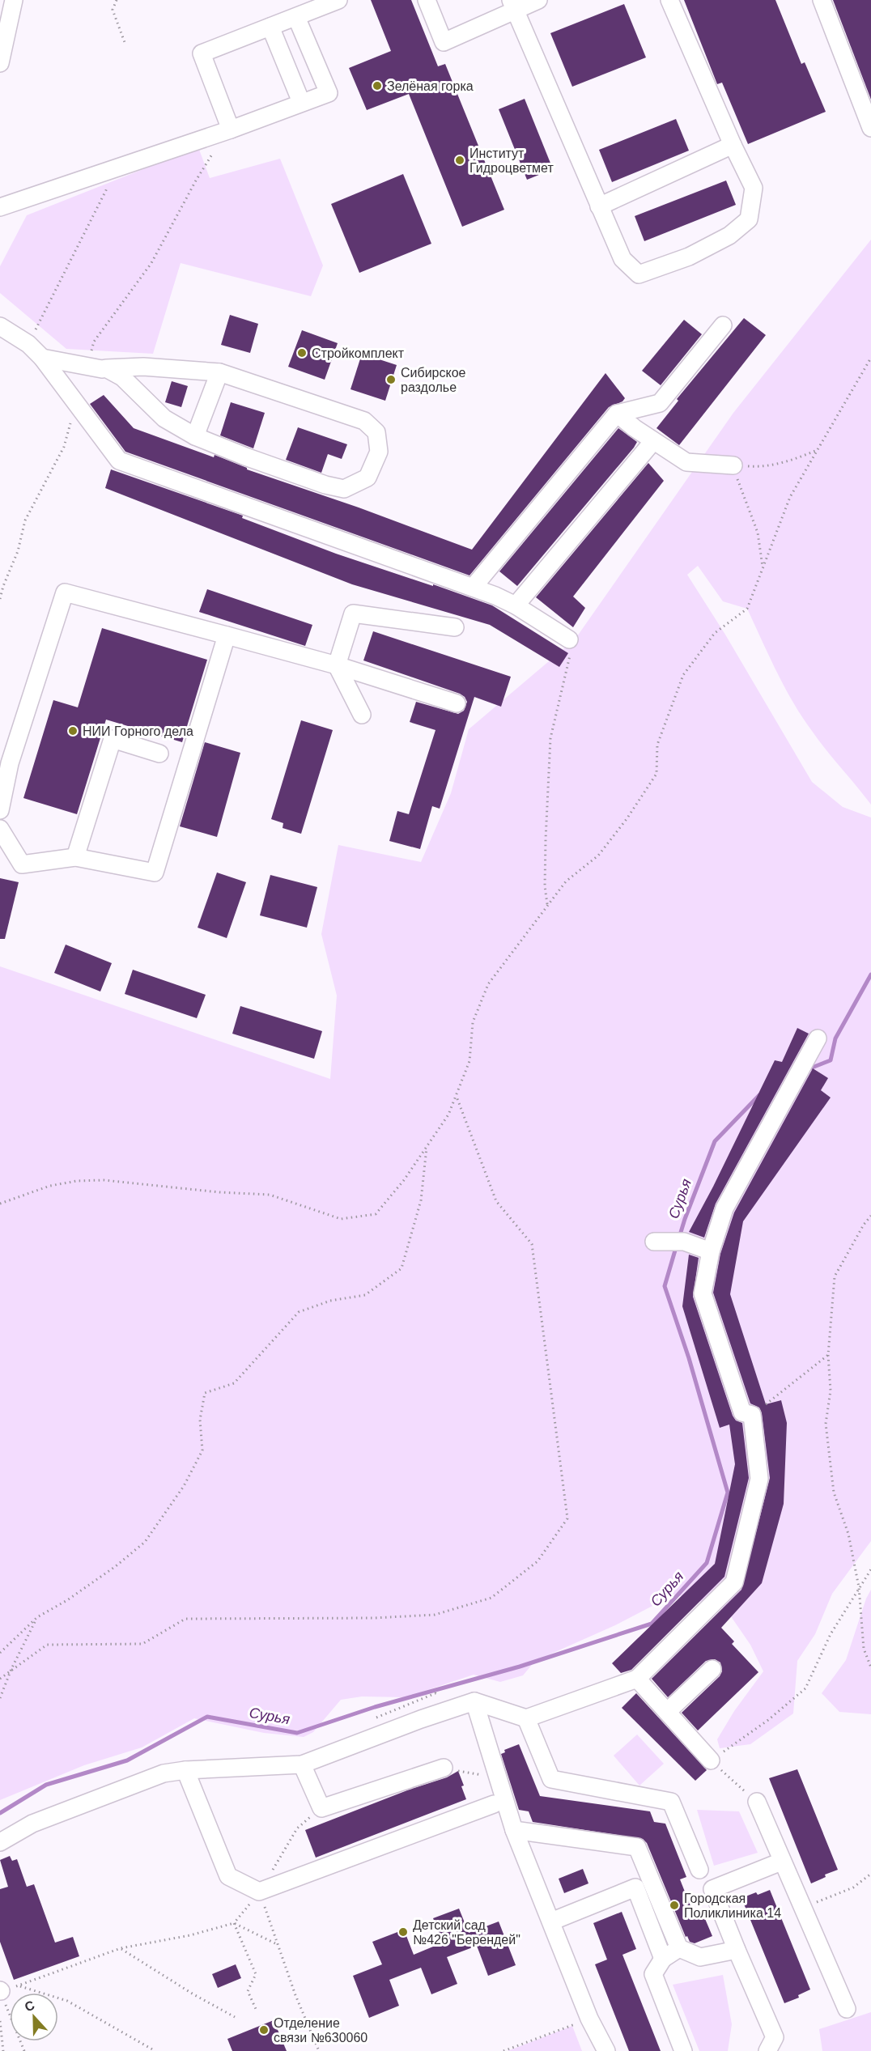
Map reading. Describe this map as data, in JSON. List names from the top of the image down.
{
  "water": ["Сурья"],
  "places": [
    "Зелёная горка",
    "Институт Гидроцветмет",
    "Стройкомплект",
    "Сибирское раздолье",
    "НИИ Горного дела",
    "Городская Поликлиника 14",
    "Детский сад №426 \"Берендей\"",
    "Отделение связи №630060"
  ],
  "north": "top"
}
